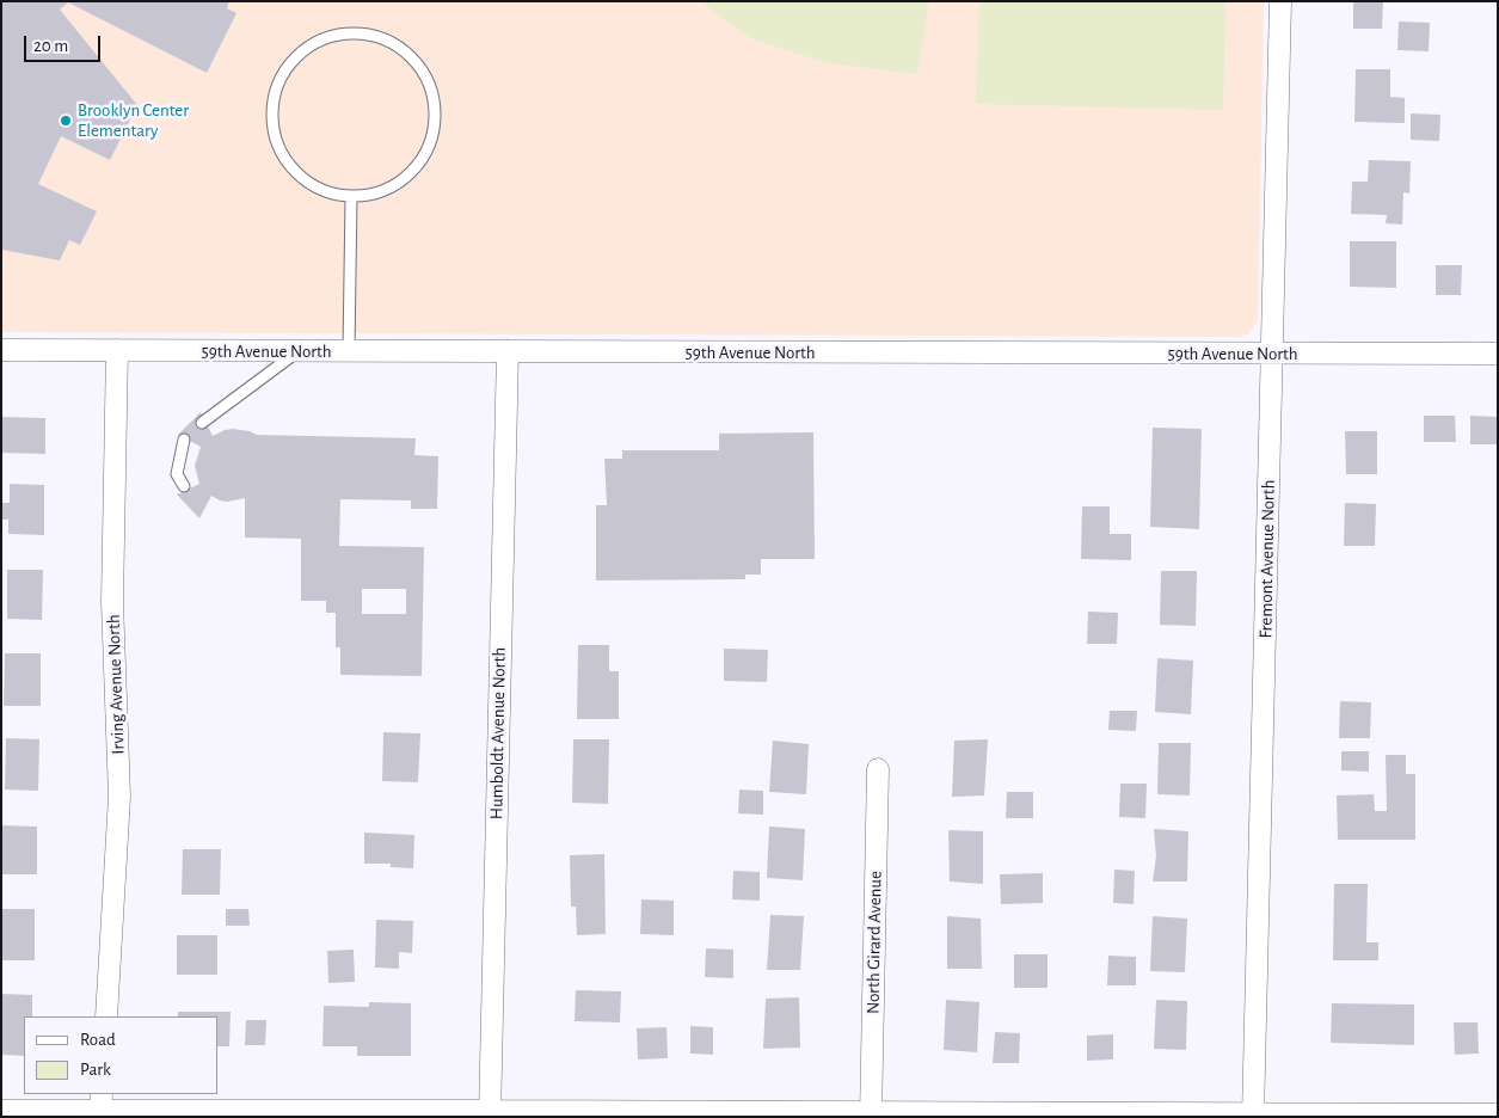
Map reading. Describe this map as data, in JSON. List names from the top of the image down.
{
  "streets": {
    "street": [
      "59th Avenue North",
      "Fremont Avenue North",
      "Irving Avenue North",
      "Humboldt Avenue North",
      "North Girard Avenue"
    ]
  },
  "crossings": [
    ["59th Avenue North", "Fremont Avenue North"],
    ["59th Avenue North", "Irving Avenue North"],
    ["59th Avenue North", "Humboldt Avenue North"]
  ],
  "places": ["Brooklyn Center Elementary"],
  "legend": ["Road", "Park"],
  "scale_bar": "20 m"
}
